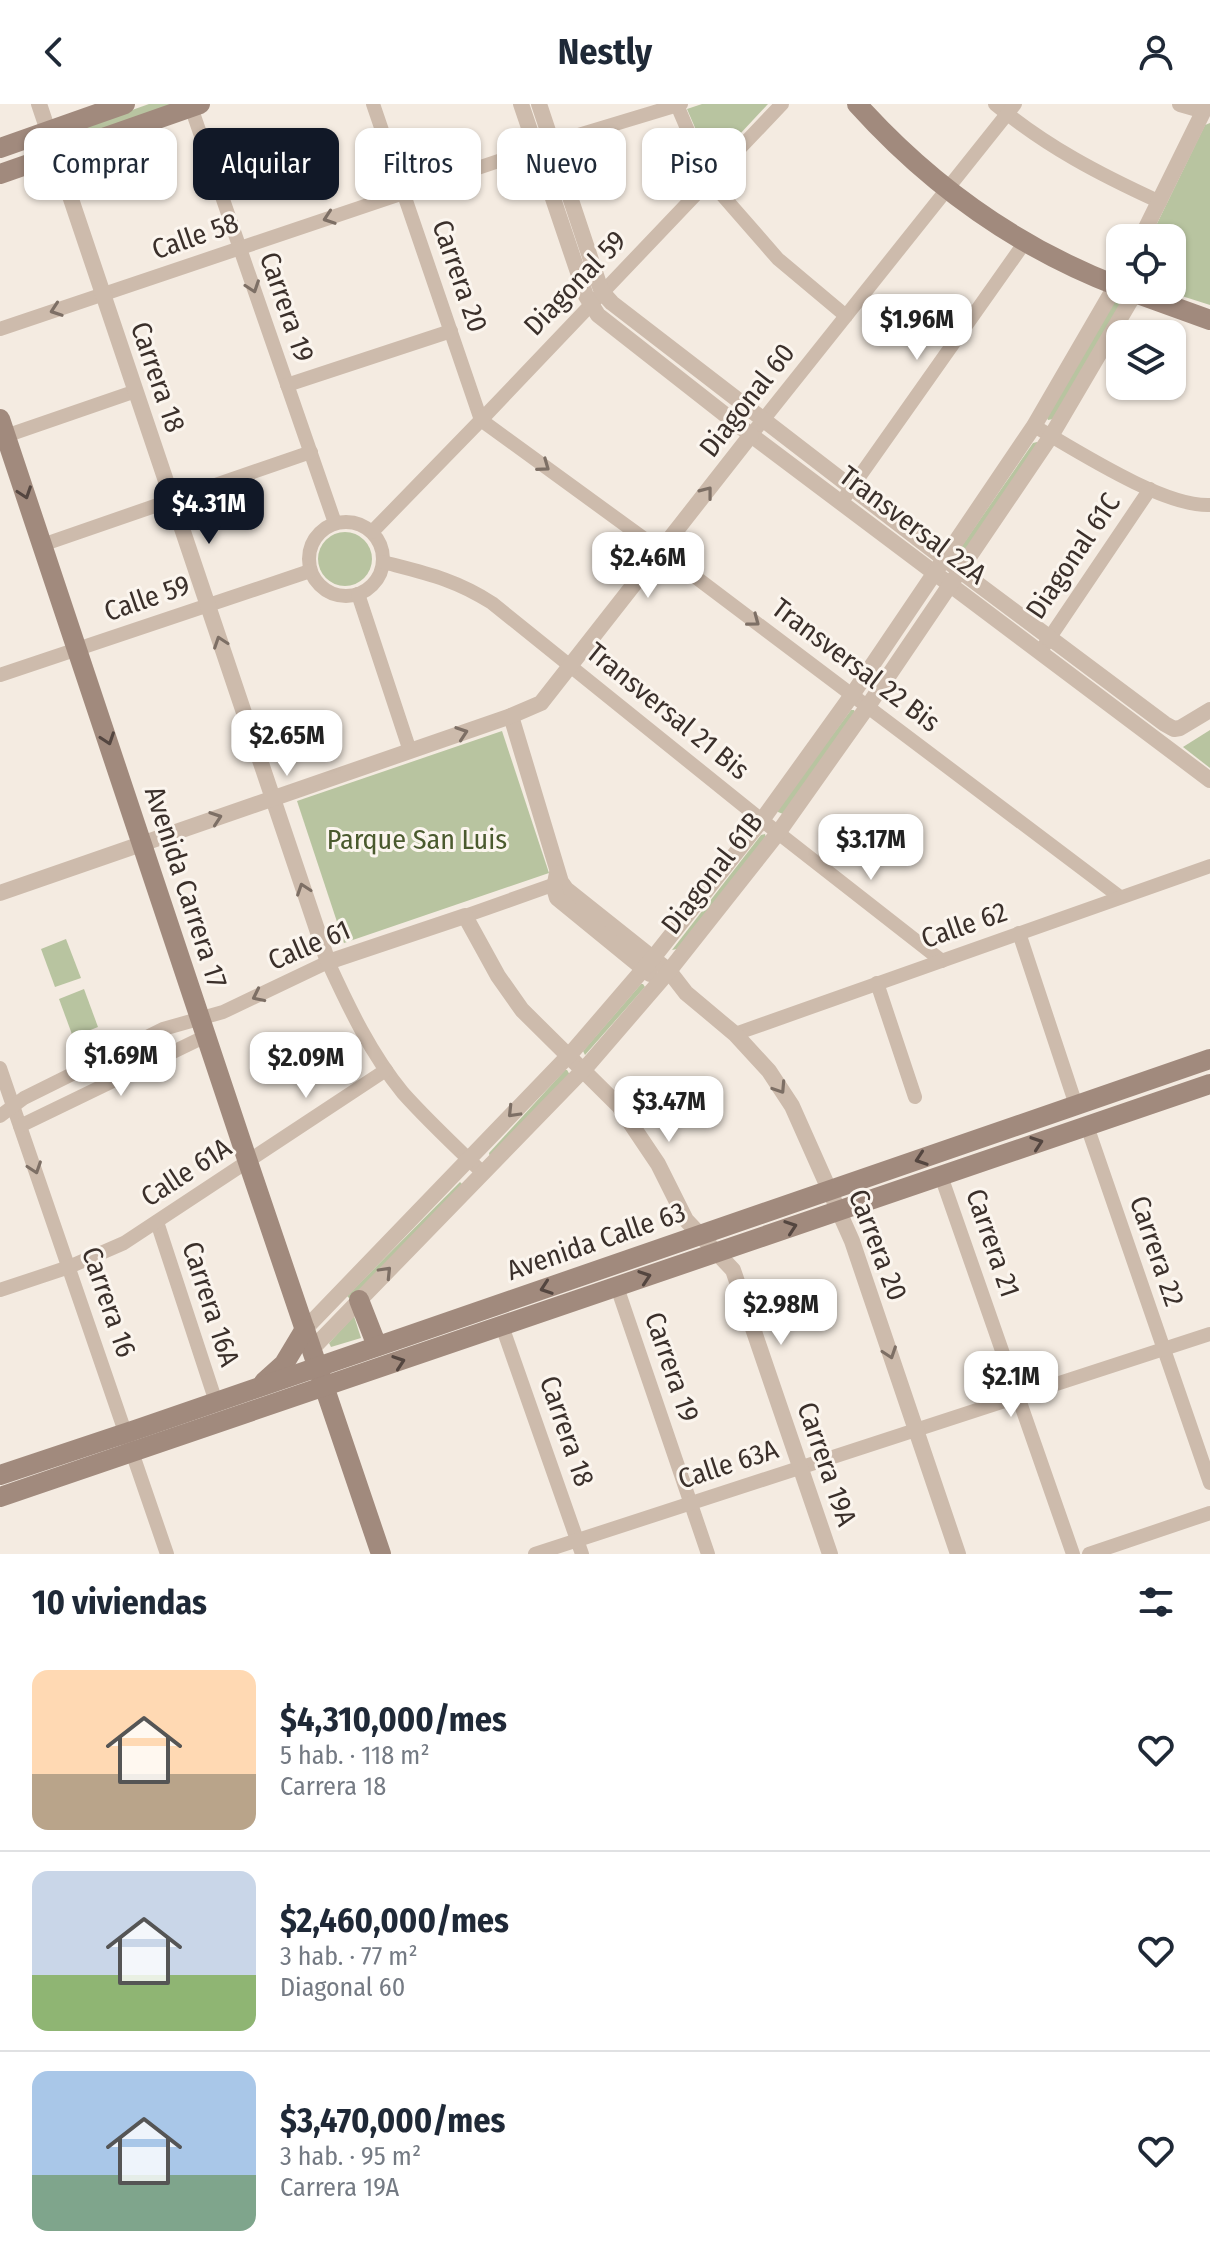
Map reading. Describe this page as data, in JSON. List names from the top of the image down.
{
  "streets": {
    "main road": ["Avenida Carrera 17", "Avenida Calle 63"],
    "street": [
      "Calle 58",
      "Carrera 20",
      "Diagonal 59",
      "Carrera 19",
      "Carrera 18",
      "Diagonal 60",
      "Transversal 22A",
      "Diagonal 61C",
      "Calle 59",
      "Transversal 22 Bis",
      "Transversal 21 Bis",
      "Diagonal 61B",
      "Calle 62",
      "Calle 61",
      "Calle 61A",
      "Carrera 21",
      "Carrera 22",
      "Carrera 16",
      "Carrera 16A",
      "Calle 63A",
      "Carrera 19A"
    ]
  },
  "crossings": [
    ["Calle 58", "Carrera 19"],
    ["Calle 58", "Carrera 18"],
    ["Carrera 20", "Diagonal 59"],
    ["Carrera 20", "Transversal 22 Bis"],
    ["Carrera 20", "Diagonal 61B"],
    ["Carrera 20", "Calle 62"],
    ["Carrera 20", "Calle 61"],
    ["Carrera 20", "Avenida Calle 63"],
    ["Carrera 20", "Calle 63A"],
    ["Diagonal 59", "Carrera 19"],
    ["Diagonal 59", "Transversal 22A"],
    ["Diagonal 59", "Calle 59"],
    ["Diagonal 59", "Transversal 22 Bis"],
    ["Diagonal 59", "Transversal 21 Bis"],
    ["Carrera 19", "Calle 59"],
    ["Carrera 19", "Transversal 21 Bis"],
    ["Carrera 19", "Avenida Calle 63"],
    ["Carrera 19", "Calle 63A"],
    ["Carrera 18", "Diagonal 60"],
    ["Carrera 18", "Calle 59"],
    ["Carrera 18", "Diagonal 61B"],
    ["Carrera 18", "Calle 61"],
    ["Carrera 18", "Calle 61A"],
    ["Carrera 18", "Avenida Calle 63"],
    ["Carrera 18", "Calle 63A"],
    ["Diagonal 60", "Transversal 22A"],
    ["Diagonal 60", "Transversal 22 Bis"],
    ["Diagonal 60", "Transversal 21 Bis"],
    ["Diagonal 60", "Avenida Carrera 17"],
    ["Transversal 22A", "Diagonal 61C"],
    ["Transversal 22A", "Diagonal 61B"],
    ["Calle 59", "Transversal 21 Bis"],
    ["Calle 59", "Avenida Carrera 17"],
    ["Transversal 22 Bis", "Diagonal 61B"],
    ["Transversal 22 Bis", "Calle 62"],
    ["Transversal 21 Bis", "Diagonal 61B"],
    ["Transversal 21 Bis", "Calle 62"],
    ["Diagonal 61B", "Avenida Carrera 17"],
    ["Diagonal 61B", "Avenida Calle 63"],
    ["Diagonal 61B", "Carrera 19A"],
    ["Avenida Carrera 17", "Calle 61"],
    ["Avenida Carrera 17", "Calle 61A"],
    ["Avenida Carrera 17", "Avenida Calle 63"],
    ["Calle 61", "Carrera 16"],
    ["Calle 61", "Carrera 19A"],
    ["Calle 61A", "Carrera 16"],
    ["Calle 61A", "Carrera 16A"],
    ["Avenida Calle 63", "Carrera 21"],
    ["Avenida Calle 63", "Carrera 22"],
    ["Avenida Calle 63", "Carrera 16"],
    ["Avenida Calle 63", "Carrera 16A"],
    ["Avenida Calle 63", "Carrera 19A"],
    ["Carrera 21", "Calle 63A"],
    ["Carrera 22", "Calle 63A"],
    ["Calle 63A", "Carrera 19A"]
  ],
  "one_way": ["Carrera 20", "Transversal 22 Bis"],
  "parks": ["Parque San Luis"],
  "page": {
    "header": "Nestly",
    "chip": [
      "Comprar",
      "Alquilar",
      "Filtros",
      "Nuevo",
      "Piso"
    ],
    "price": [
      "$1.96M",
      "$4.31M",
      "$2.46M",
      "$2.65M",
      "$3.17M",
      "$1.69M",
      "$2.09M",
      "$3.47M",
      "$2.98M",
      "$2.1M"
    ],
    "heading": "10 viviendas",
    "list": [
      {
        "name": "$4,310,000/mes",
        "note": "5 hab. · 118 m² · Carrera 18"
      },
      {
        "name": "$2,460,000/mes",
        "note": "3 hab. · 77 m² · Diagonal 60"
      },
      {
        "name": "$3,470,000/mes",
        "note": "3 hab. · 95 m² · Carrera 19A"
      }
    ]
  }
}
